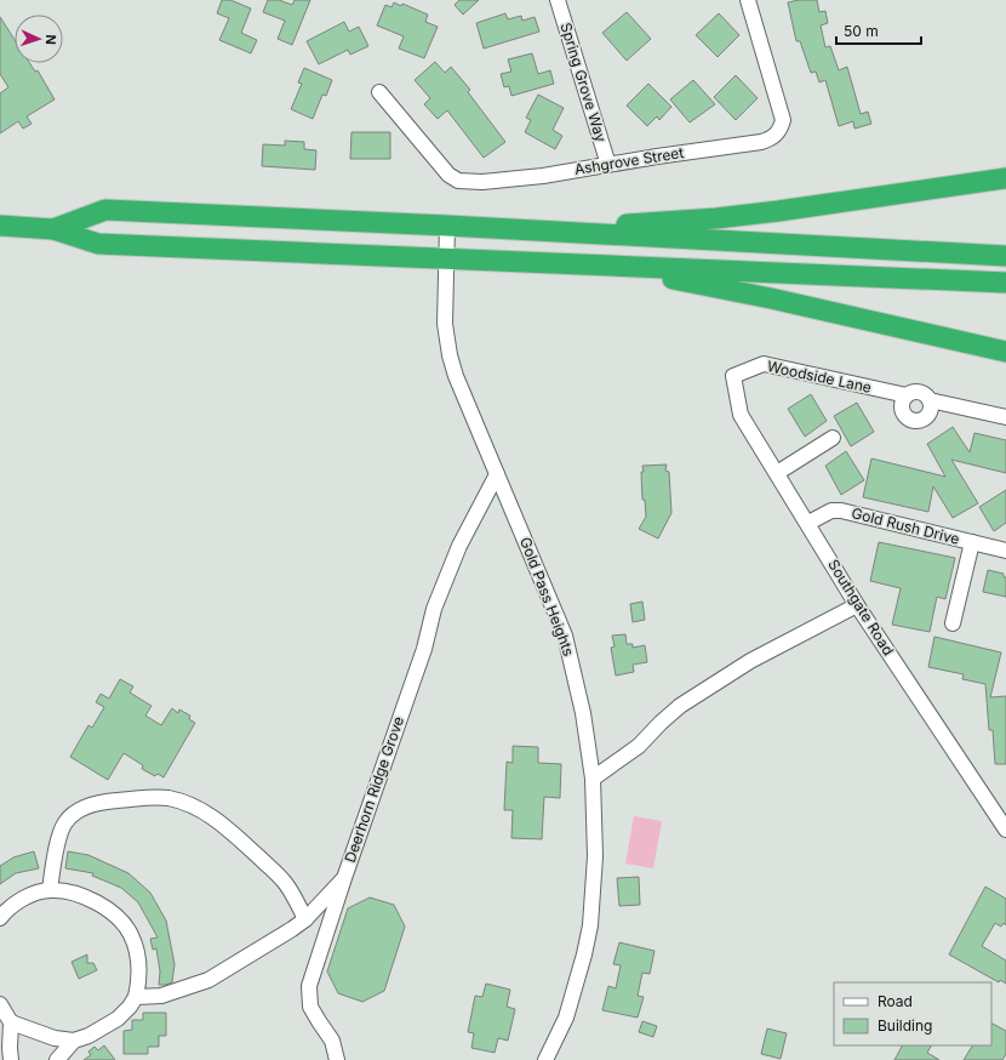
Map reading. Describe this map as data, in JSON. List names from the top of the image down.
{
  "streets": {
    "street": [
      "Spring Grove Way",
      "Ashgrove Street",
      "Woodside Lane",
      "Gold Rush Drive",
      "Gold Pass Heights",
      "Southgate Road",
      "Deerhorn Ridge Grove"
    ]
  },
  "crossings": [
    ["Spring Grove Way", "Ashgrove Street"],
    ["Woodside Lane", "Southgate Road"],
    ["Gold Rush Drive", "Southgate Road"],
    ["Gold Pass Heights", "Deerhorn Ridge Grove"]
  ],
  "legend": ["Road", "Building"],
  "scale_bar": "50 m",
  "north": "right"
}
